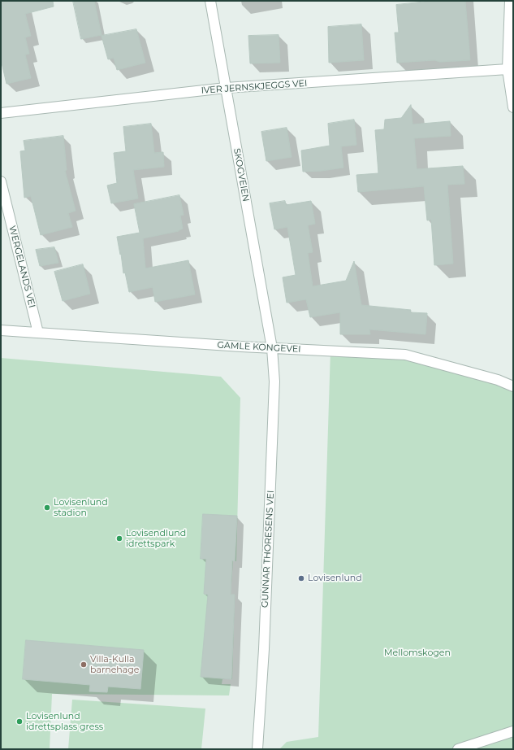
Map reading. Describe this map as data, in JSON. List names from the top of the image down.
{
  "streets": {
    "street": [
      "IVER JERNSKJEGGS VEI",
      "SKOGVEIEN",
      "WERGELANDS VEI",
      "GAMLE KONGEVEI",
      "GUNNAR THORESENS VEI"
    ]
  },
  "crossings": [
    ["IVER JERNSKJEGGS VEI", "SKOGVEIEN"],
    ["SKOGVEIEN", "GAMLE KONGEVEI"],
    ["SKOGVEIEN", "GUNNAR THORESENS VEI"],
    ["WERGELANDS VEI", "GAMLE KONGEVEI"],
    ["GAMLE KONGEVEI", "GUNNAR THORESENS VEI"]
  ],
  "parks": ["Mellomskogen"],
  "places": [
    "Lovisenlund stadion",
    "Lovisendlund idrettspark",
    "Lovisenlund",
    "Villa-Kulla barnehage",
    "Lovisenlund idrettsplass gress"
  ]
}
